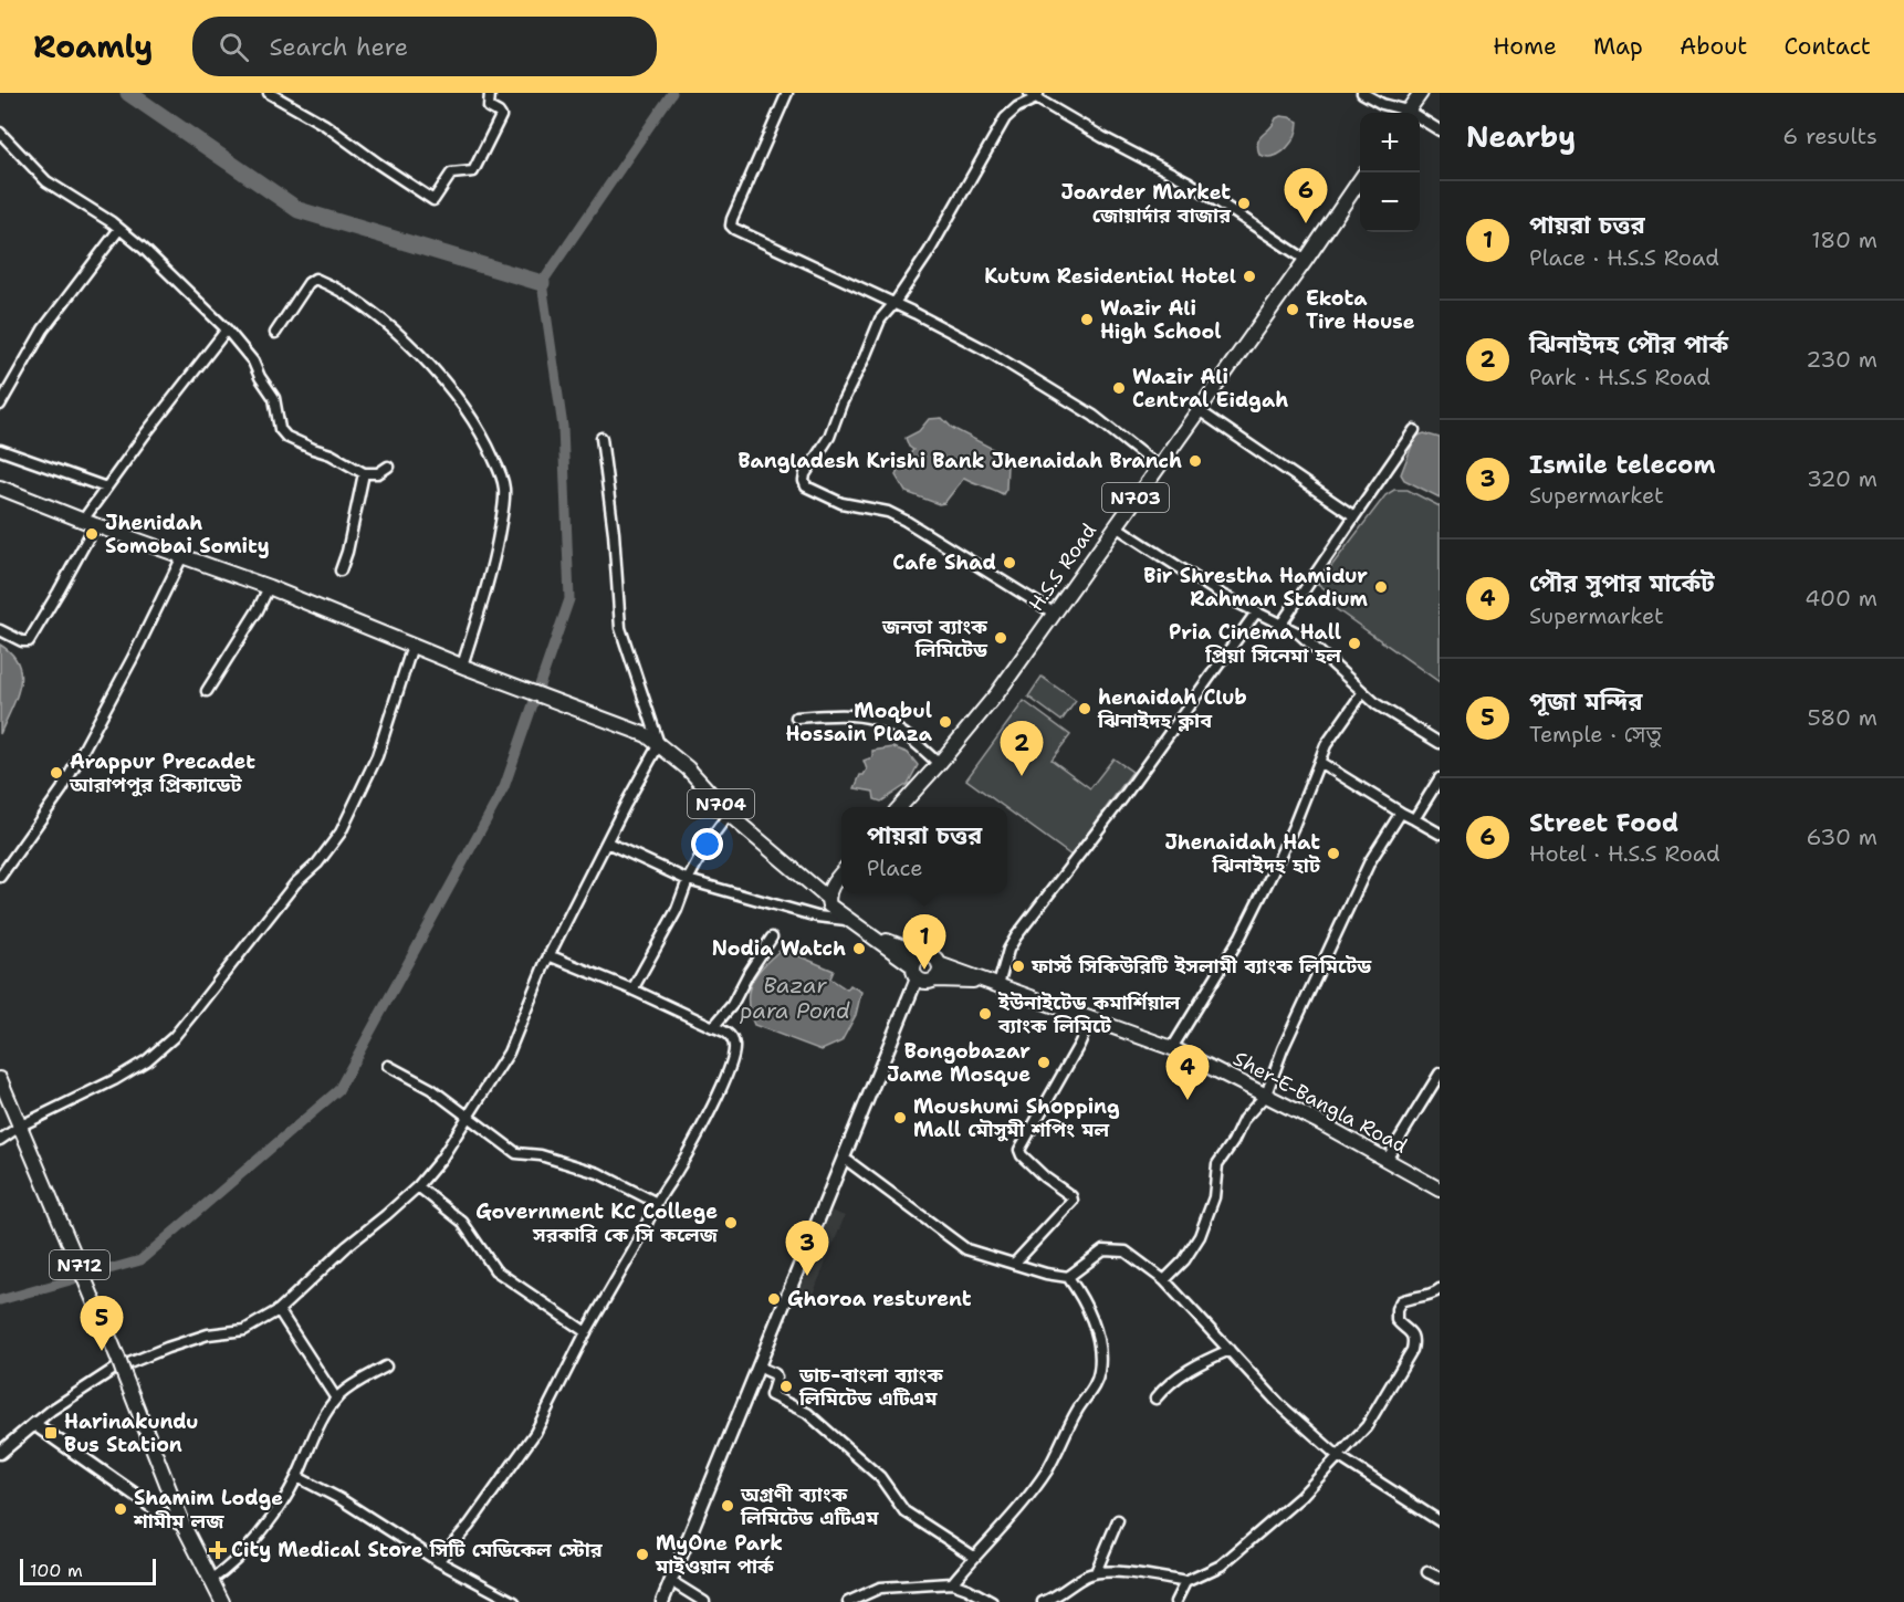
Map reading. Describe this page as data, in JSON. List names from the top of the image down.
{
  "streets": {
    "highway": [
      "N703",
      "H.S.S Road",
      "N704",
      "Sher-E-Bangla Road",
      "N712"
    ]
  },
  "water": ["Bazar para Pond"],
  "places": {
    "other": [
      "Joarder Market জোয়ার্দার বাজার",
      "Kutum Residential Hotel",
      "Ekota Tire House",
      "Wazir Ali High School",
      "Wazir Ali Central Eidgah",
      "Bangladesh Krishi Bank Jhenaidah Branch",
      "Jhenidah Somobai Somity",
      "Cafe Shad",
      "Bir Shrestha Hamidur Rahman Stadium",
      "জনতা ব্যাংক লিমিটেড",
      "Pria Cinema Hall প্রিয়া সিনেমা হল",
      "henaidah Club ঝিনাইদহ ক্লাব",
      "Moqbul Hossain Plaza",
      "Arappur Precadet আরাপপুর প্রিক্যাডেট",
      "Jhenaidah Hat ঝিনাইদহ হাট",
      "Nodia Watch",
      "ফার্স্ট সিকিউরিটি ইসলামী ব্যাংক লিমিটেড",
      "ইউনাইটেড কমার্শিয়াল ব্যাংক লিমিটে",
      "Bongobazar Jame Mosque",
      "Moushumi Shopping Mall মৌসুমী শপিং মল",
      "Government KC College সরকারি কে সি কলেজ",
      "Ghoroa resturent",
      "ডাচ-বাংলা ব্যাংক লিমিটেড এটিএম",
      "অগ্রণী ব্যাংক লিমিটেড এটিএম",
      "Shamim Lodge শামীম লজ",
      "MyOne Park মাইওয়ান পার্ক"
    ],
    "transit": ["Harinakundu Bus Station"],
    "health": ["City Medical Store সিটি মেডিকেল স্টোর"]
  },
  "scale_bar": "100 m",
  "page": {
    "header": "Roamly",
    "search": "Search here",
    "nav": [
      "Home",
      "Map",
      "About",
      "Contact"
    ],
    "heading": ["Nearby", "6 results"],
    "map_buttons": ["+", "−"],
    "pins": [
      "6",
      "2",
      "1",
      "4",
      "3",
      "5"
    ],
    "list": [
      {
        "mark": "1",
        "name": "পায়রা চত্তর",
        "note": "Place · H.S.S Road",
        "value": "180 m"
      },
      {
        "mark": "2",
        "name": "ঝিনাইদহ পৌর পার্ক",
        "note": "Park · H.S.S Road",
        "value": "230 m"
      },
      {
        "mark": "3",
        "name": "Ismile telecom",
        "note": "Supermarket",
        "value": "320 m"
      },
      {
        "mark": "4",
        "name": "পৌর সুপার মার্কেট",
        "note": "Supermarket",
        "value": "400 m"
      },
      {
        "mark": "5",
        "name": "পূজা মন্দির",
        "note": "Temple · সেতু",
        "value": "580 m"
      },
      {
        "mark": "6",
        "name": "Street Food",
        "note": "Hotel · H.S.S Road",
        "value": "630 m"
      }
    ],
    "popup": ["পায়রা চত্তর", "Place"],
    "scale": "100 m"
  }
}
